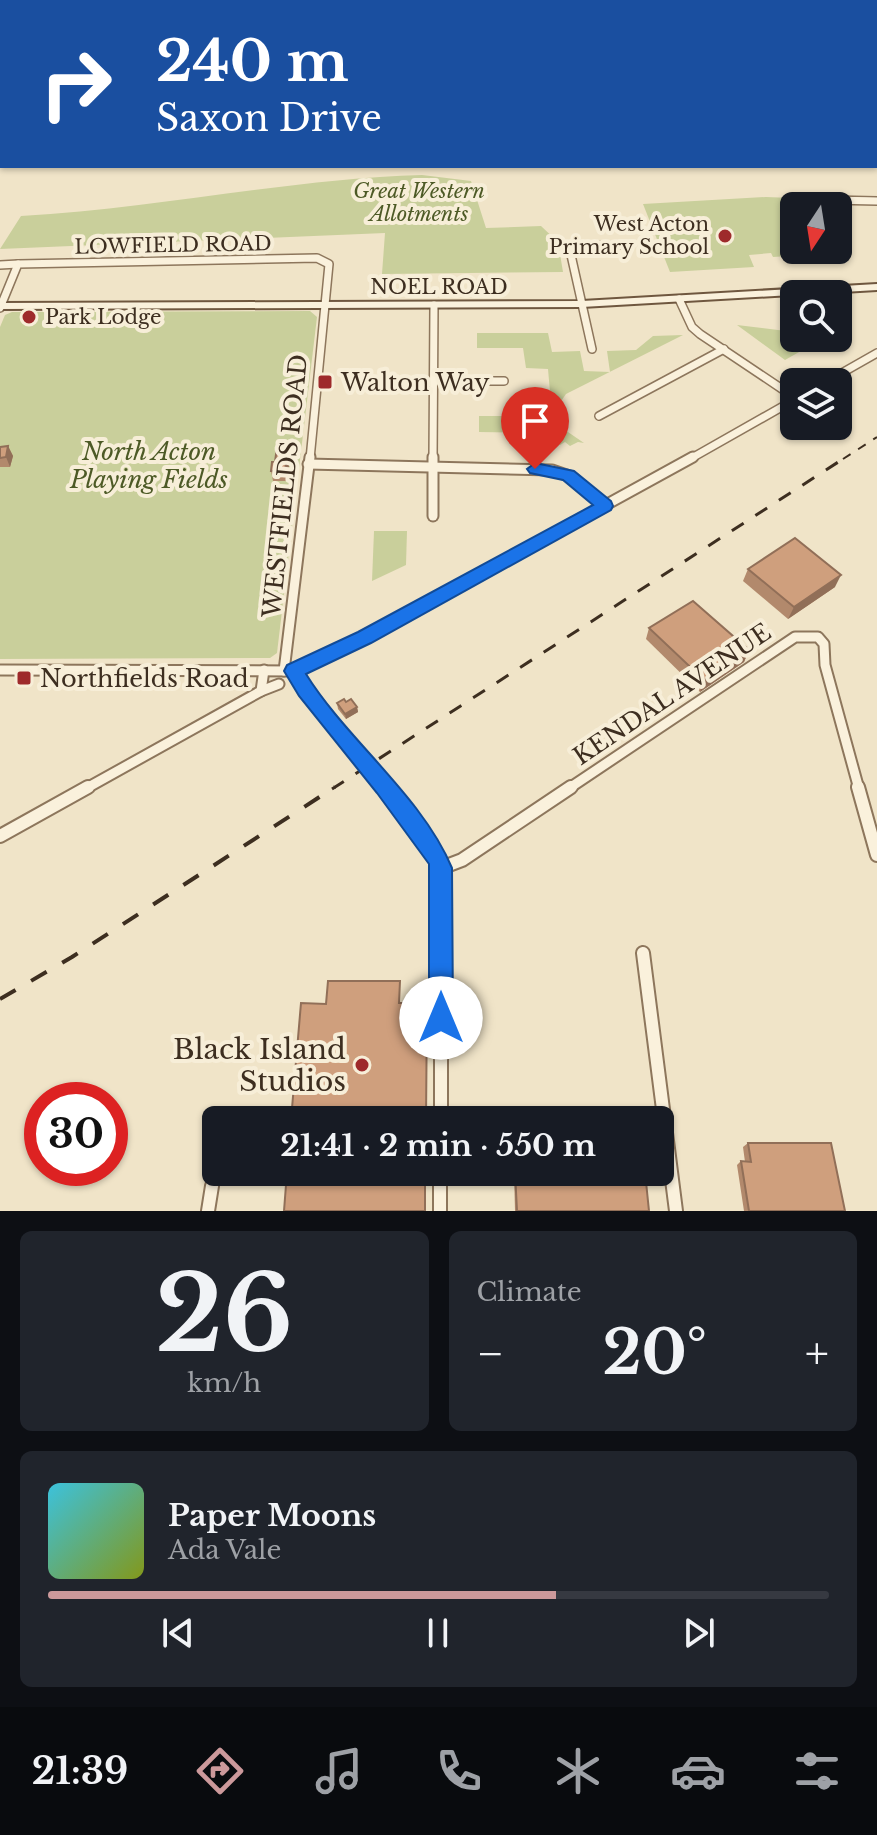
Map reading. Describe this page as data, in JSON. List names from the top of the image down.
{
  "streets": {
    "street": [
      "LOWFIELD ROAD",
      "NOEL ROAD",
      "WESTFIELDS ROAD",
      "KENDAL AVENUE"
    ]
  },
  "crossings": [
    ["LOWFIELD ROAD", "NOEL ROAD"],
    ["LOWFIELD ROAD", "WESTFIELDS ROAD"],
    ["NOEL ROAD", "WESTFIELDS ROAD"]
  ],
  "parks": ["Great Western Allotments", "North Acton Playing Fields"],
  "places": {
    "other": ["West Acton Primary School", "Park Lodge", "Black Island Studios"],
    "transit": ["Walton Way", "Northfields Road"]
  },
  "north": "bottom",
  "page": {
    "turn": ["240 m", "Saxon Drive"],
    "limit": "30",
    "trip": "21:41 · 2 min · 550 m",
    "tile": [
      ["26", "km/h"],
      "Climate"
    ],
    "heat": ["−", "20°", "+"],
    "song": ["Paper Moons", "Ada Vale"],
    "tabs": "21:39"
  }
}
